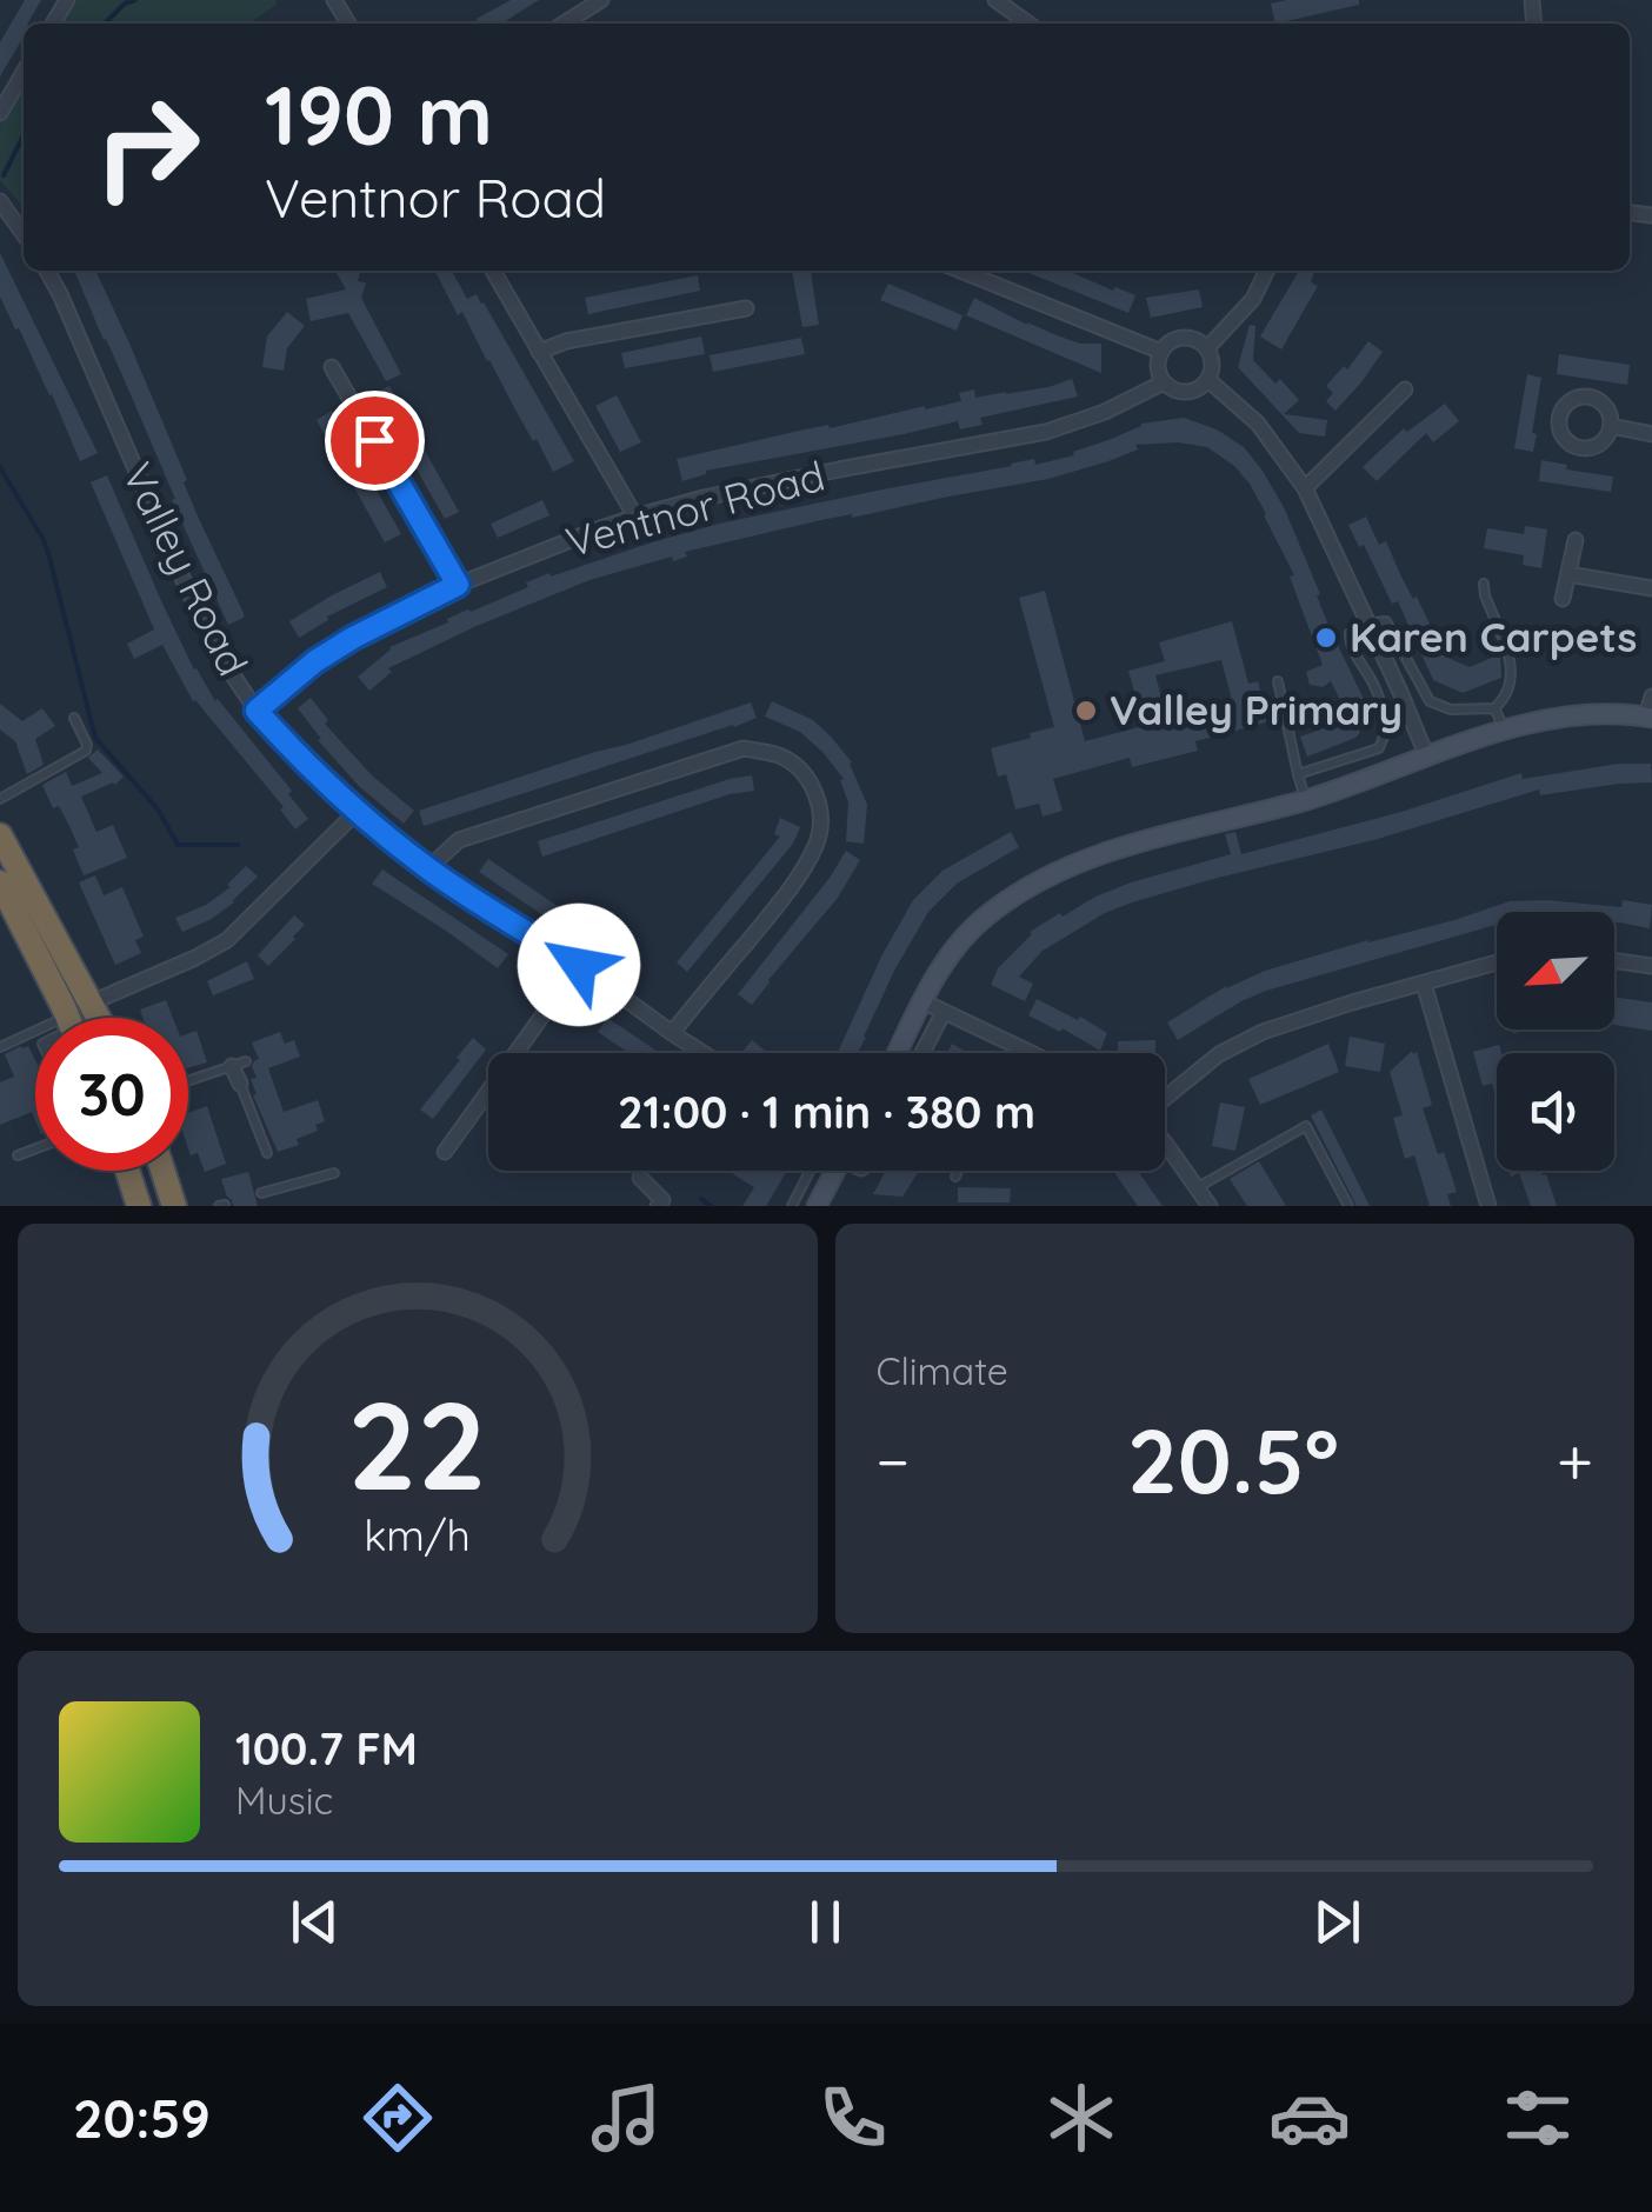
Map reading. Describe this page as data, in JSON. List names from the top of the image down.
{
  "streets": {
    "street": ["Ventnor Road", "Valley Road"]
  },
  "crossings": [
    ["Ventnor Road", "Valley Road"]
  ],
  "places": ["Karen Carpets", "Valley Primary"],
  "north": "bottom left",
  "page": {
    "turn": ["190 m", "Ventnor Road"],
    "limit": "30",
    "trip": "21:00 · 1 min · 380 m",
    "tile": "Climate",
    "heat": ["−", "20.5°", "+"],
    "song": ["100.7 FM", "Music"],
    "tabs": "20:59",
    "gauge": ["22", "km/h"]
  }
}
